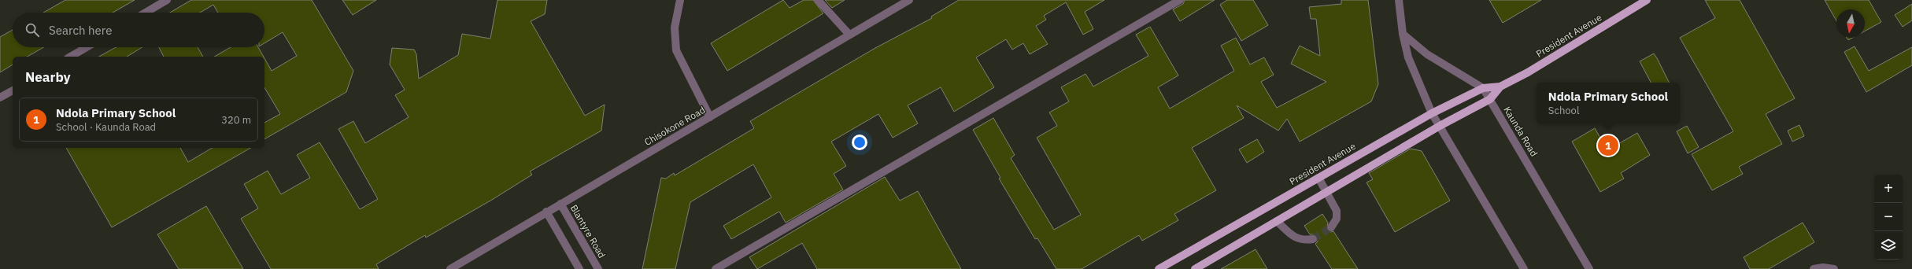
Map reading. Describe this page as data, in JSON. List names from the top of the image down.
{
  "streets": {
    "main road": ["President Avenue"],
    "street": ["Chisokone Road", "Kaunda Road", "Blantyre Road"]
  },
  "crossings": [
    ["President Avenue", "Kaunda Road"],
    ["Chisokone Road", "Blantyre Road"]
  ],
  "north": "bottom",
  "page": {
    "search": "Search here",
    "heading": "Nearby",
    "popup": ["Ndola Primary School", "School"],
    "list": [
      {
        "mark": "1",
        "name": "Ndola Primary School",
        "note": "School · Kaunda Road",
        "value": "320 m"
      }
    ],
    "pins": "1",
    "map_buttons": ["+", "−"]
  }
}
